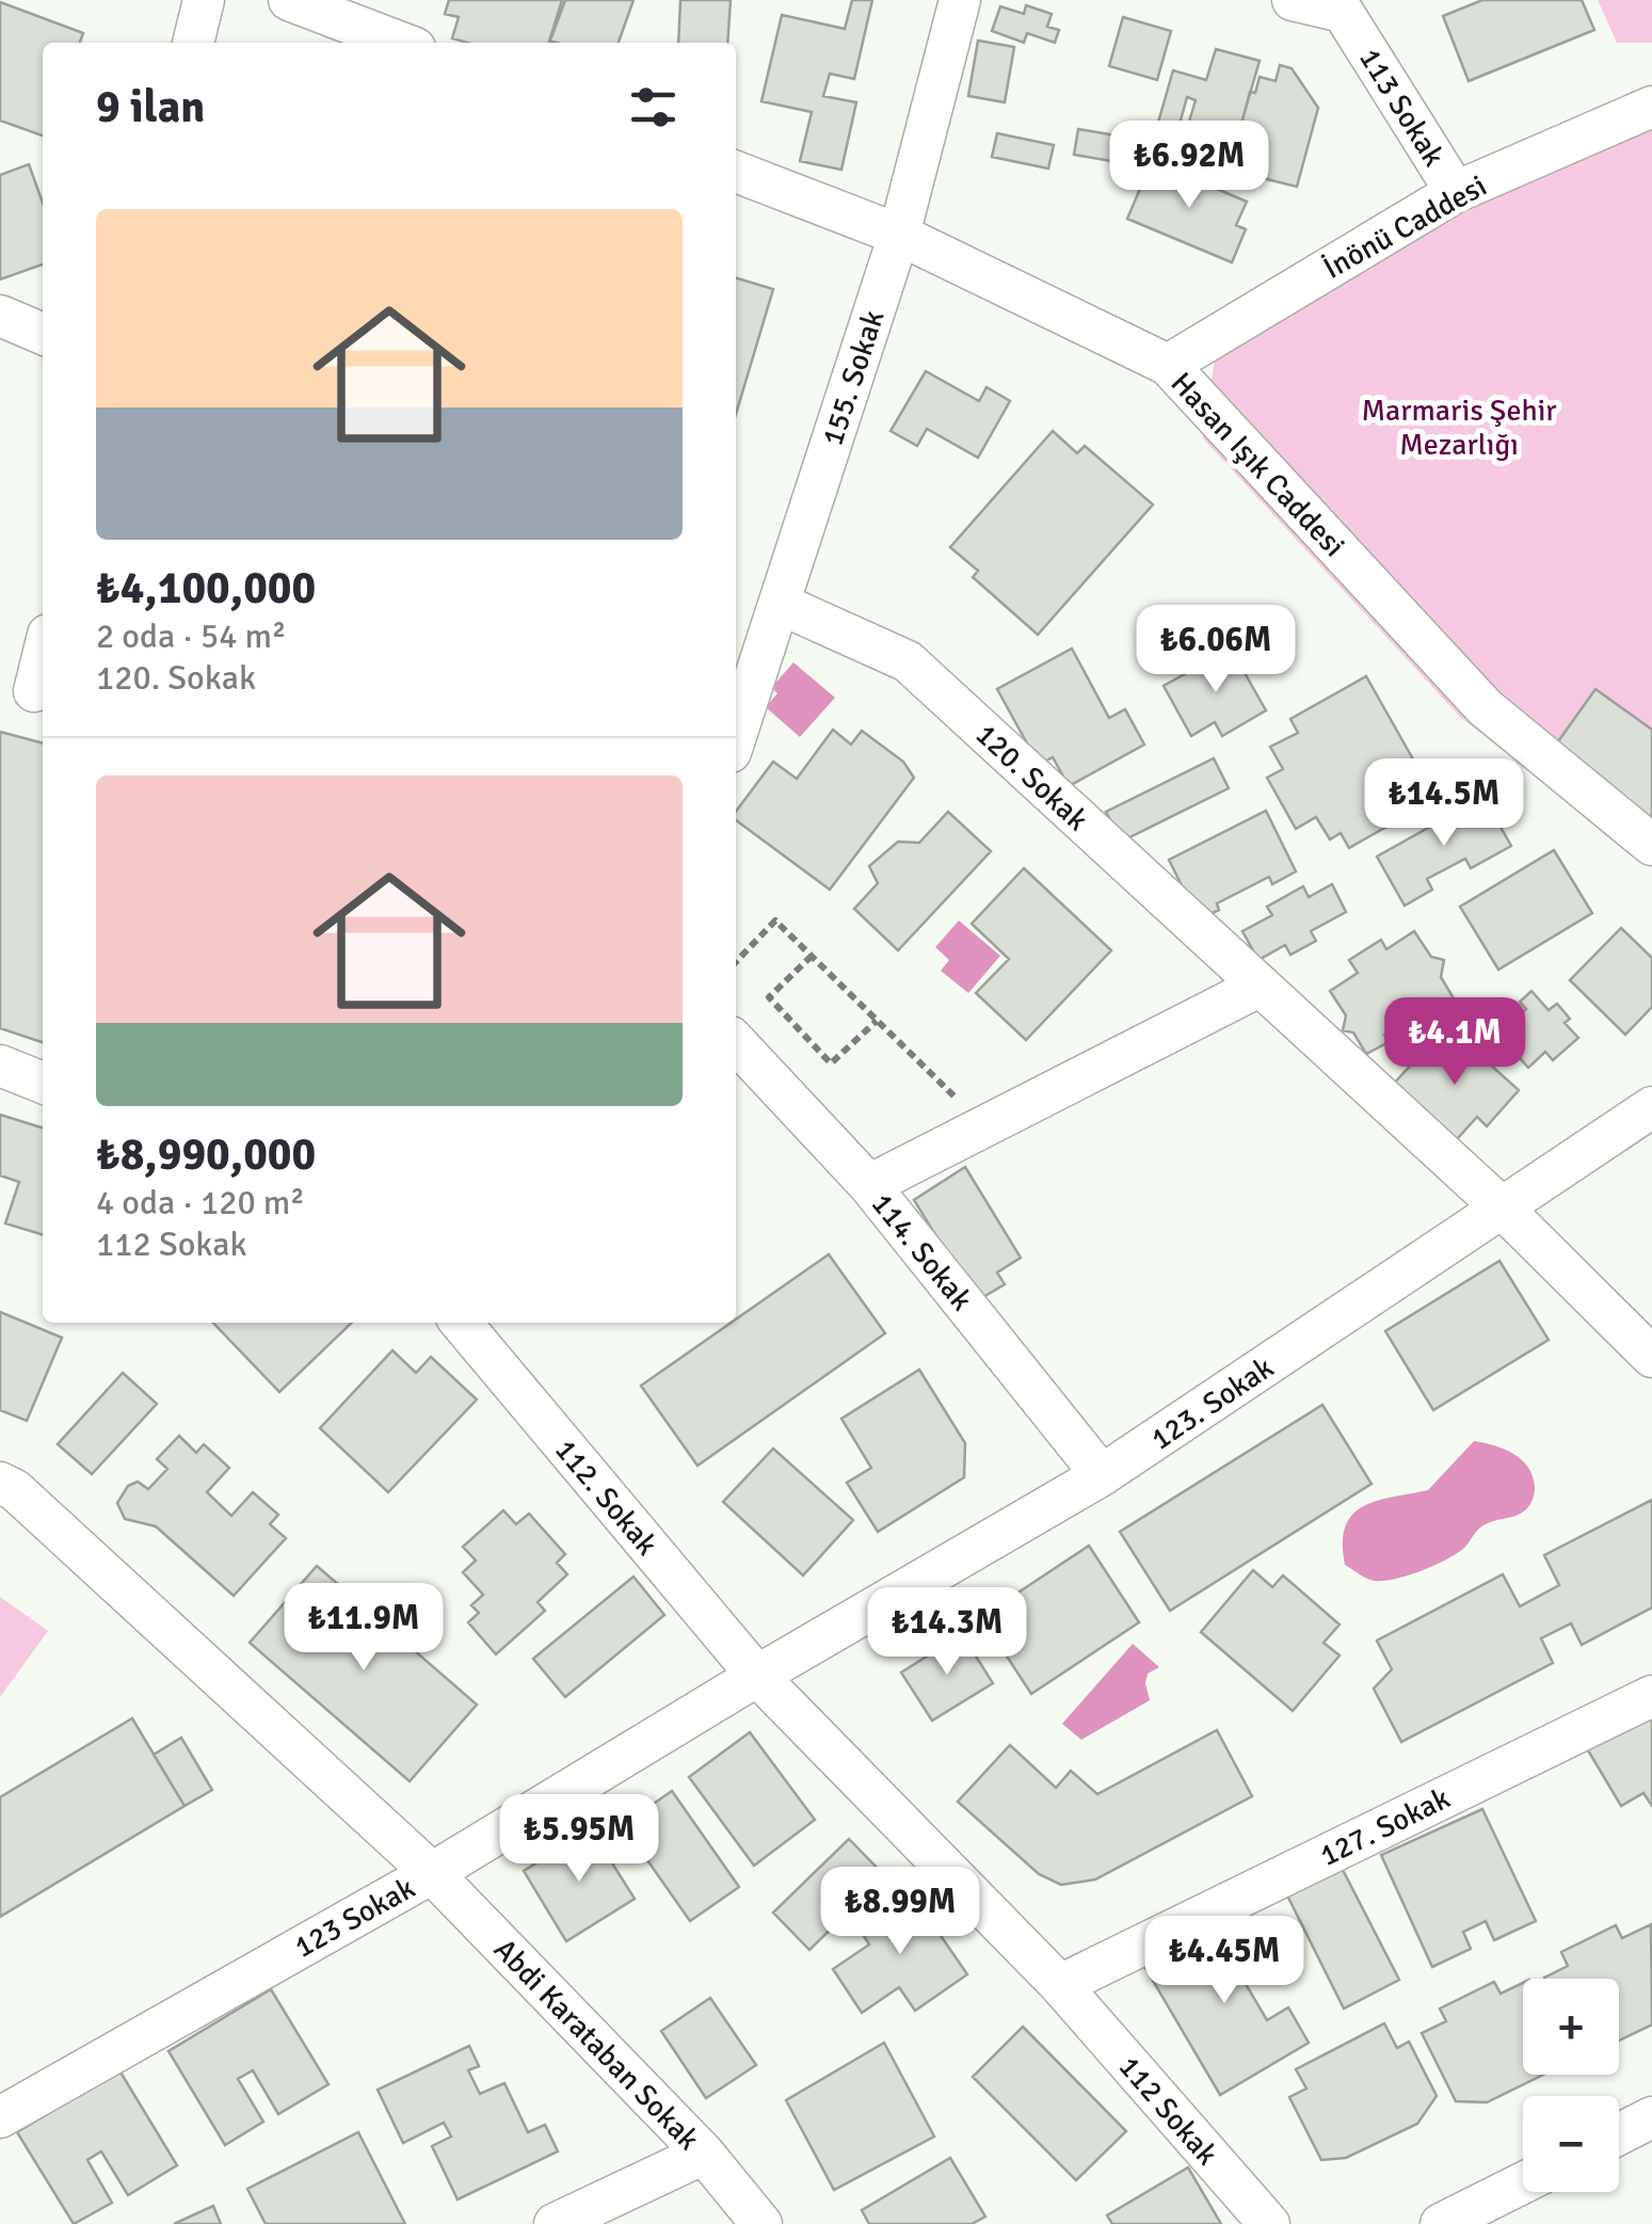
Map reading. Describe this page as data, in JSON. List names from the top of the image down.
{
  "streets": {
    "street": [
      "113 Sokak",
      "İnönü Caddesi",
      "155. Sokak",
      "Hasan Işık Caddesi",
      "120. Sokak",
      "114. Sokak",
      "123. Sokak",
      "112. Sokak",
      "127. Sokak",
      "123 Sokak",
      "Abdi Karataban Sokak",
      "112 Sokak"
    ]
  },
  "crossings": [
    ["113 Sokak", "İnönü Caddesi"],
    ["İnönü Caddesi", "Hasan Işık Caddesi"],
    ["155. Sokak", "Hasan Işık Caddesi"],
    ["155. Sokak", "120. Sokak"],
    ["120. Sokak", "123. Sokak"],
    ["114. Sokak", "123. Sokak"],
    ["123. Sokak", "112. Sokak"],
    ["123. Sokak", "123 Sokak"],
    ["123. Sokak", "112 Sokak"],
    ["112. Sokak", "123 Sokak"],
    ["112. Sokak", "112 Sokak"],
    ["127. Sokak", "112 Sokak"],
    ["123 Sokak", "Abdi Karataban Sokak"],
    ["123 Sokak", "112 Sokak"]
  ],
  "parks": ["Marmaris Şehir Mezarlığı"],
  "page": {
    "heading": "9 ilan",
    "price": [
      "₺6.92M",
      "₺6.06M",
      "₺14.5M",
      "₺4.1M",
      "₺11.9M",
      "₺14.3M",
      "₺5.95M",
      "₺8.99M",
      "₺4.45M"
    ],
    "list": [
      {
        "name": "₺4,100,000",
        "note": "2 oda · 54 m² · 120. Sokak"
      },
      {
        "name": "₺8,990,000",
        "note": "4 oda · 120 m² · 112 Sokak"
      }
    ],
    "map_buttons": ["+", "−"]
  }
}
